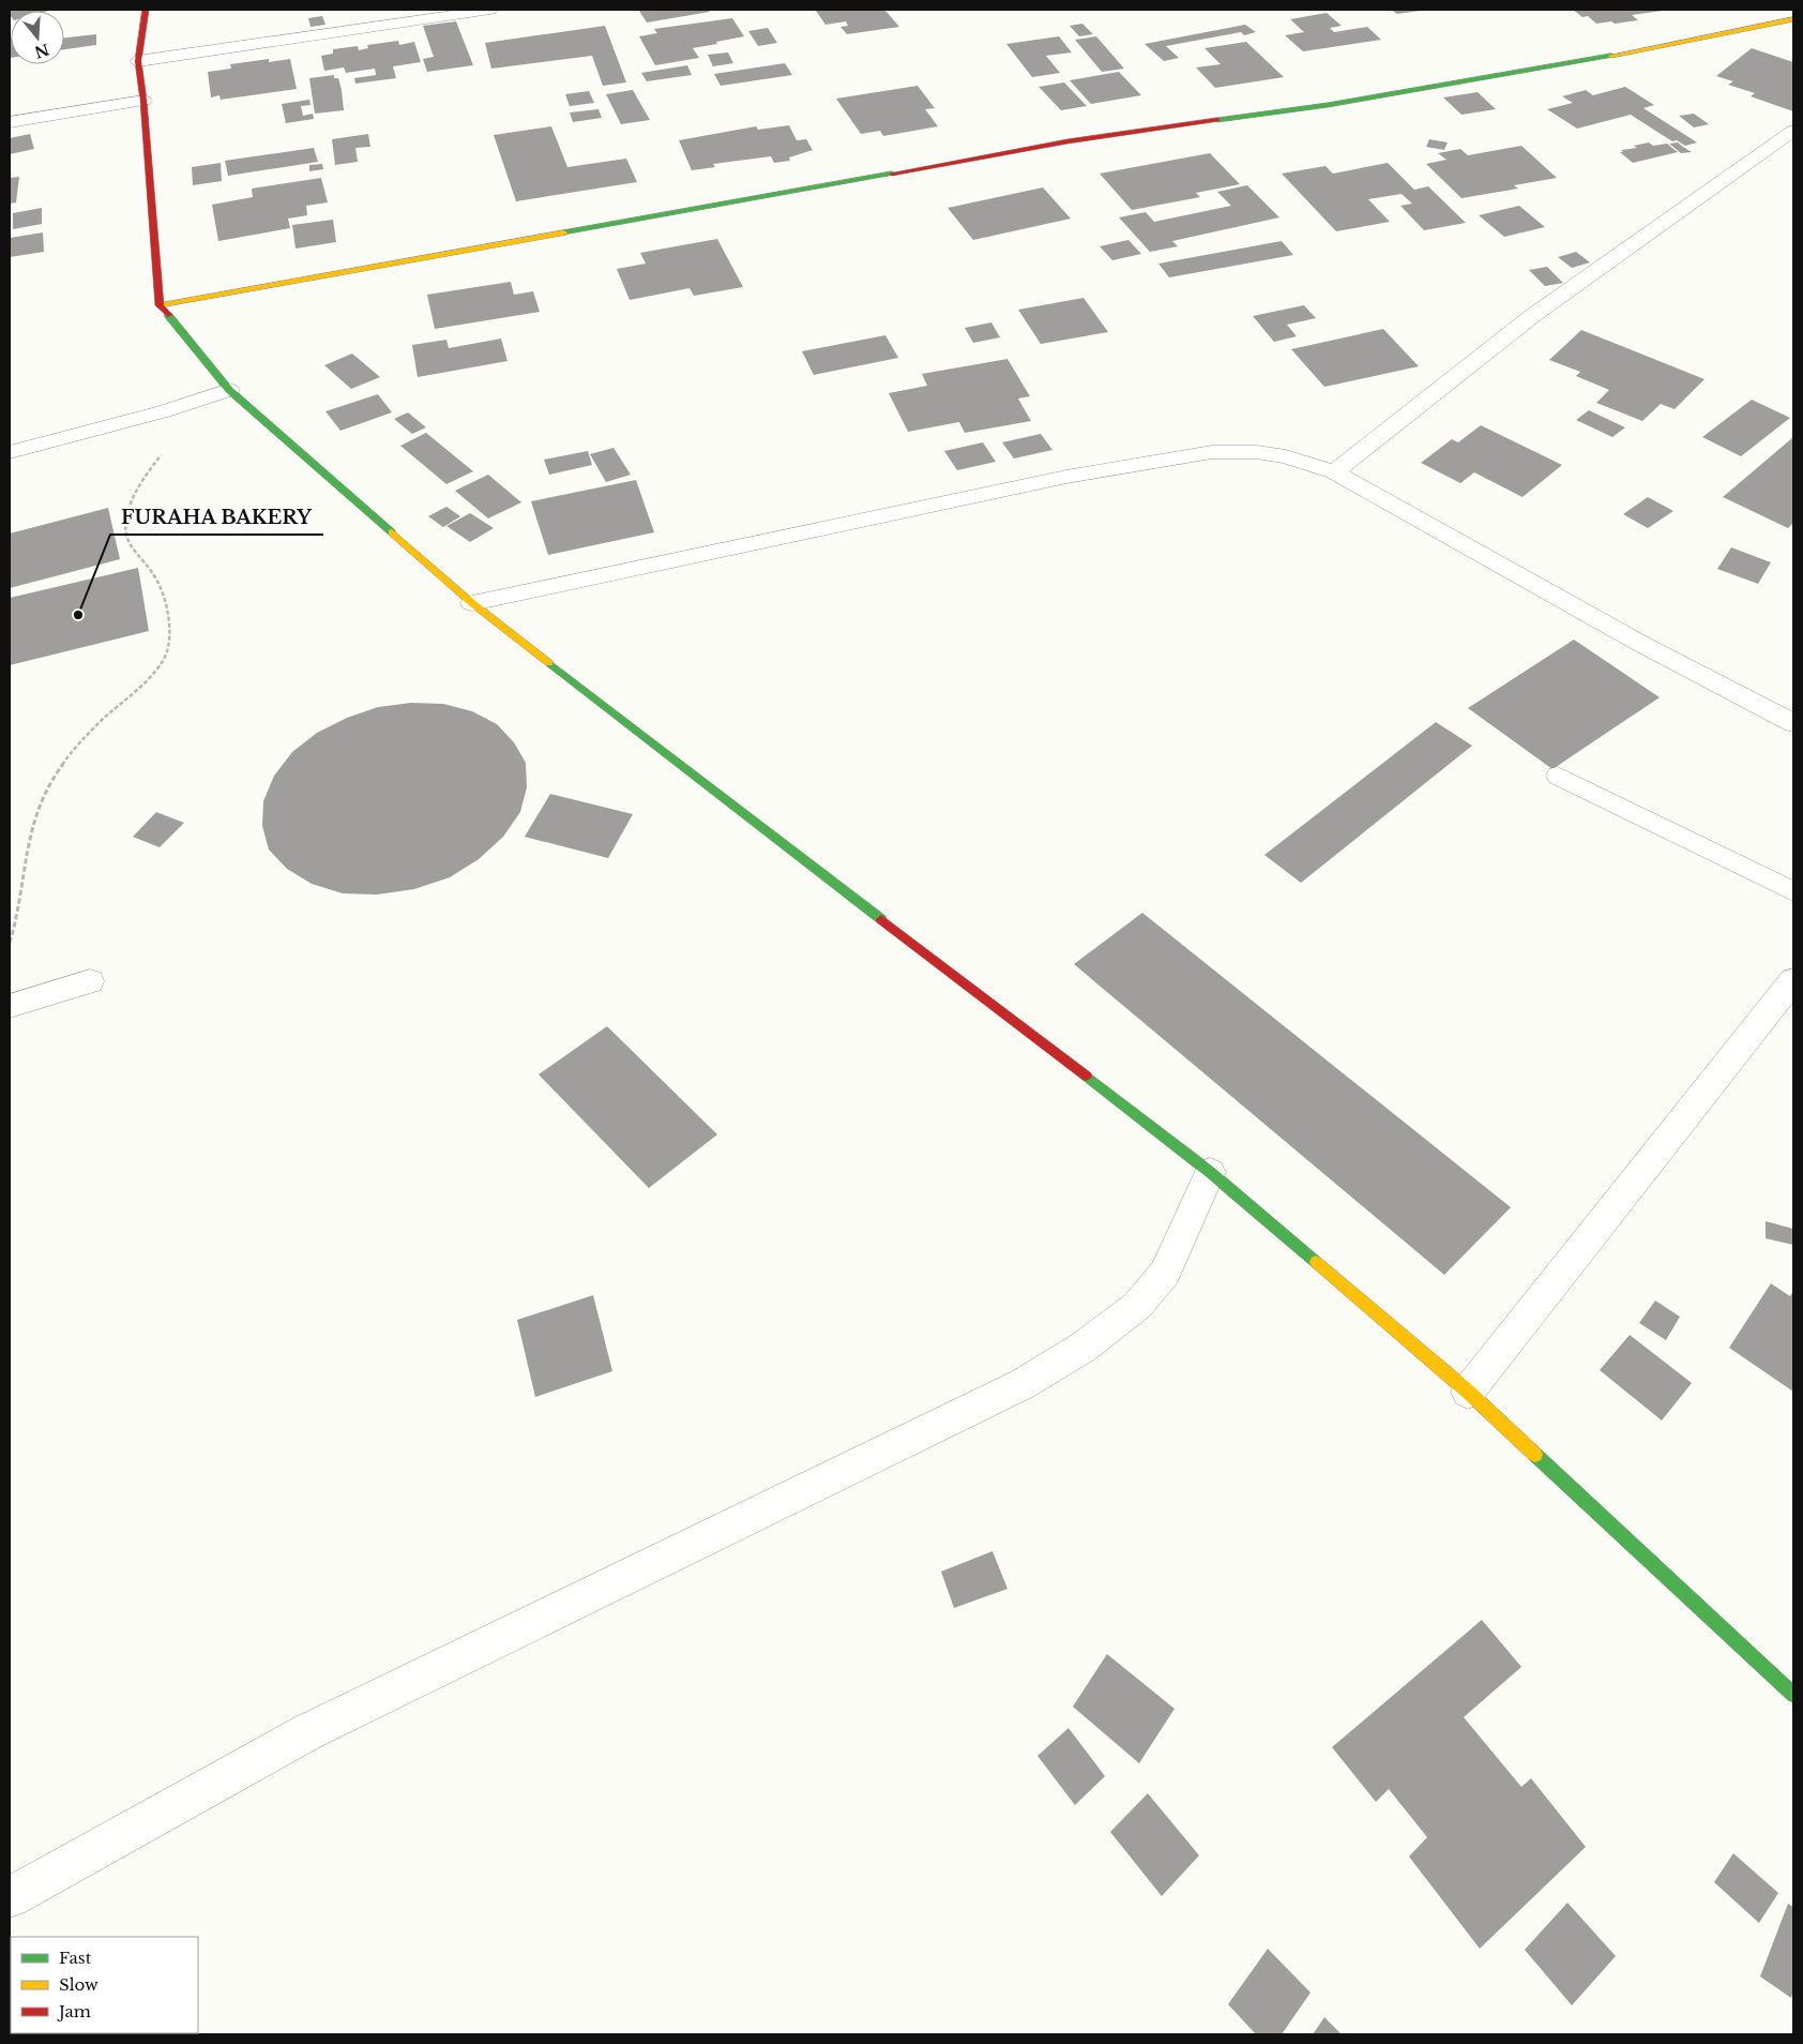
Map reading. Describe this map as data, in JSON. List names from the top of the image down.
{
  "places": ["FURAHA BAKERY"],
  "legend": ["Fast", "Slow", "Jam"],
  "north": "bottom"
}
